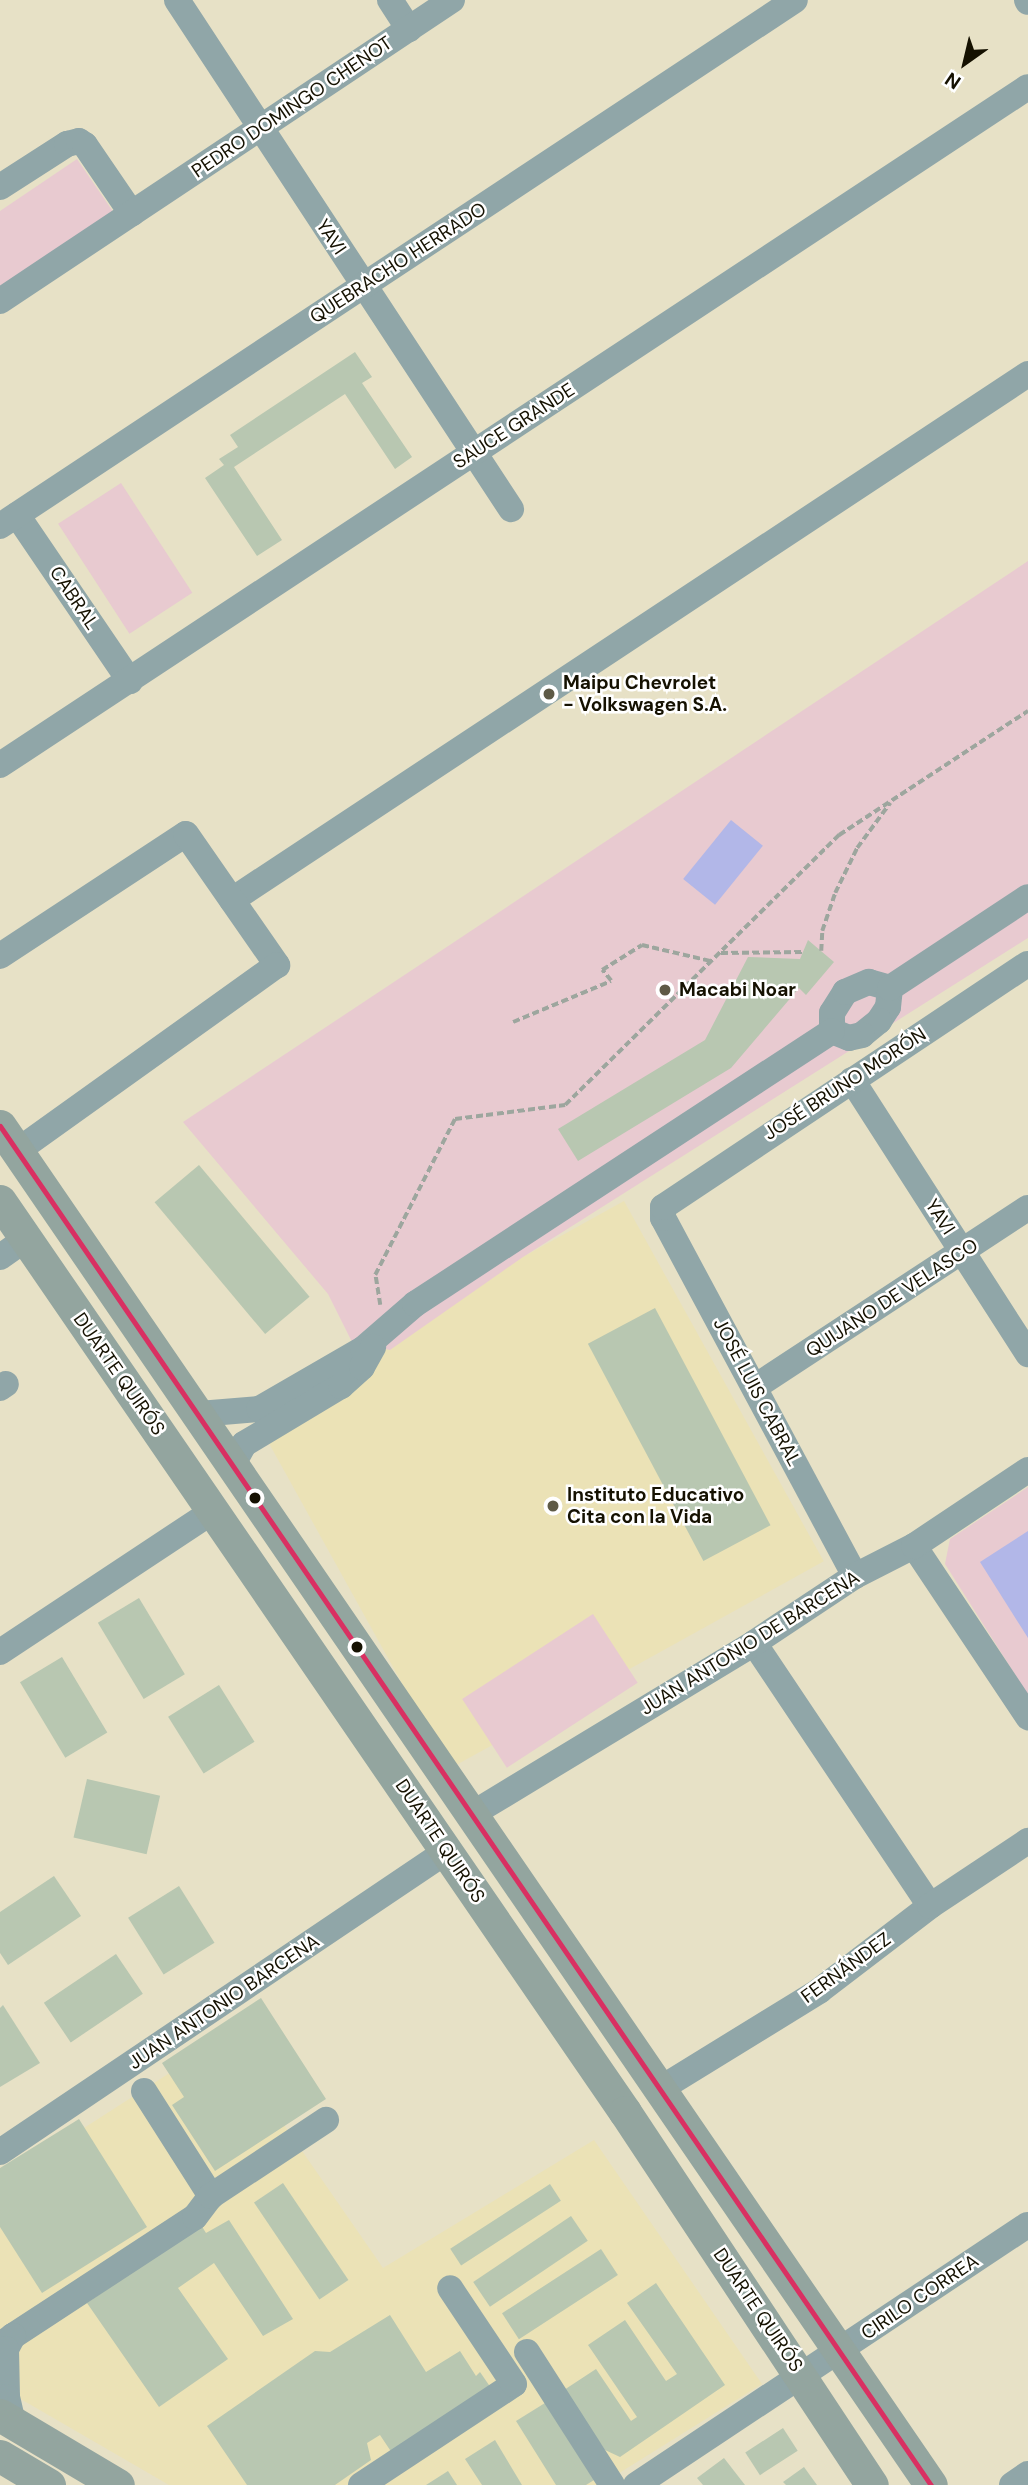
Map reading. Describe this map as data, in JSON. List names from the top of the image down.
{
  "streets": {
    "main road": ["DUARTE QUIRÓS"],
    "street": [
      "PEDRO DOMINGO CHENOT",
      "YAVI",
      "QUEBRACHO HERRADO",
      "SAUCE GRANDE",
      "CABRAL",
      "JOSÉ BRUNO MORÓN",
      "QUIJANO DE VELASCO",
      "JOSÉ LUIS CABRAL",
      "JUAN ANTONIO DE BARCENA",
      "FERNÁNDEZ",
      "JUAN ANTONIO BARCENA",
      "CIRILO CORREA"
    ]
  },
  "crossings": [
    ["PEDRO DOMINGO CHENOT", "YAVI"],
    ["YAVI", "QUEBRACHO HERRADO"],
    ["YAVI", "SAUCE GRANDE"],
    ["YAVI", "JOSÉ BRUNO MORÓN"],
    ["YAVI", "QUIJANO DE VELASCO"],
    ["QUEBRACHO HERRADO", "CABRAL"],
    ["SAUCE GRANDE", "CABRAL"],
    ["JOSÉ BRUNO MORÓN", "JOSÉ LUIS CABRAL"],
    ["QUIJANO DE VELASCO", "JOSÉ LUIS CABRAL"],
    ["DUARTE QUIRÓS", "JUAN ANTONIO BARCENA"],
    ["DUARTE QUIRÓS", "CIRILO CORREA"],
    ["JOSÉ LUIS CABRAL", "JUAN ANTONIO DE BARCENA"]
  ],
  "places": ["Maipu Chevrolet - Volkswagen S.A.", "Macabi Noar", "Instituto Educativo Cita con la Vida"],
  "north": "bottom left"
}
